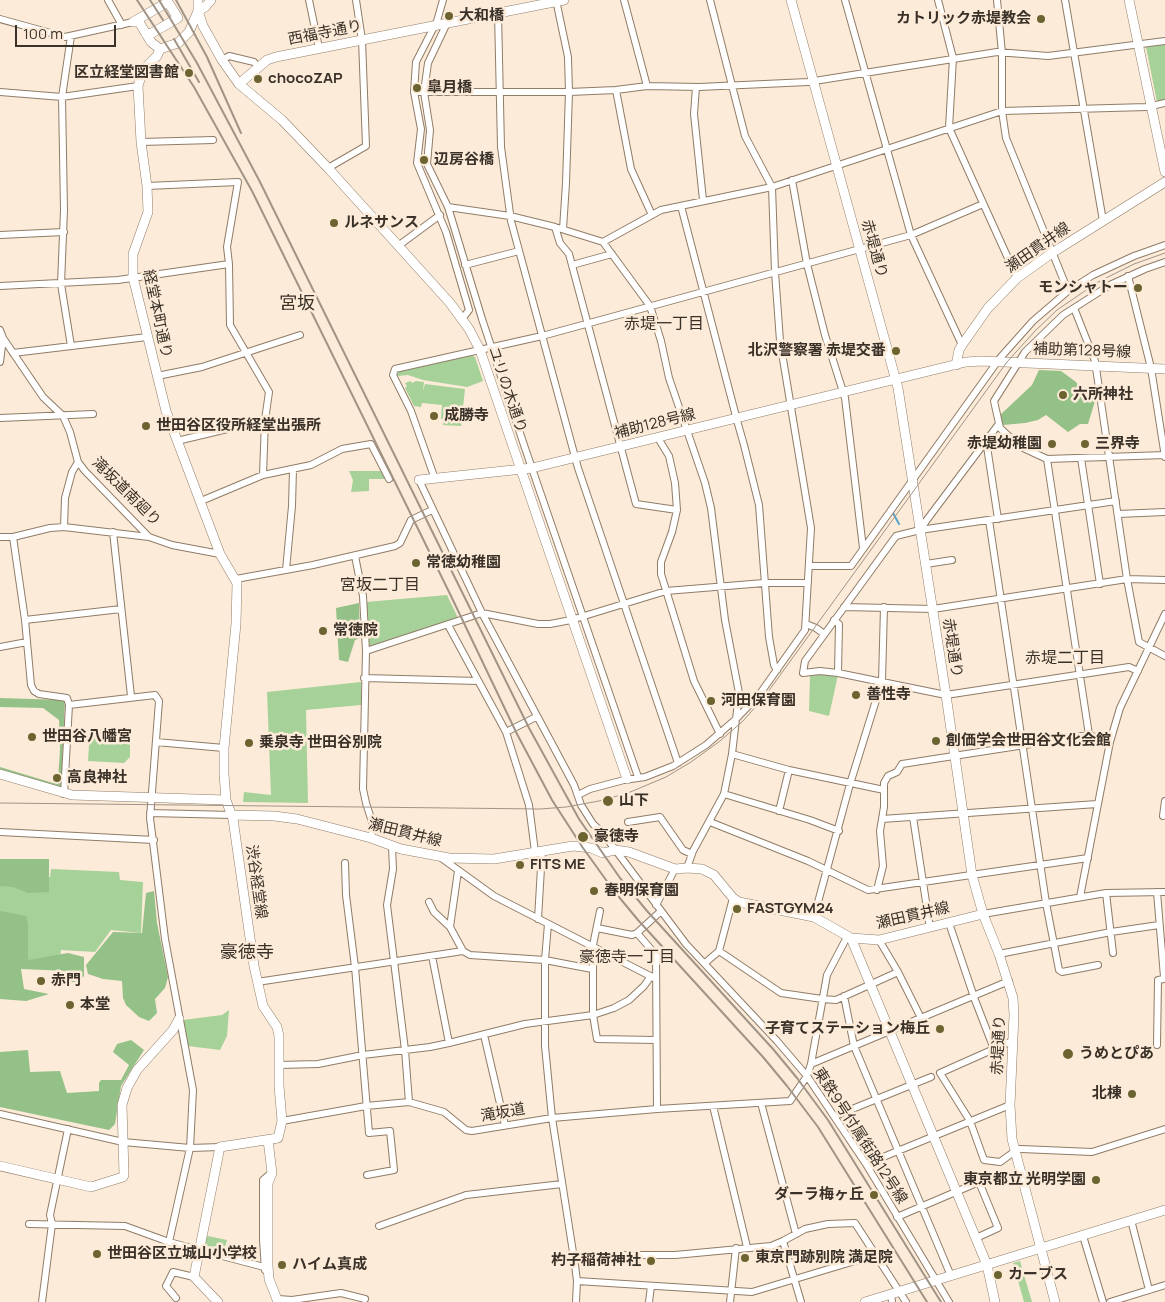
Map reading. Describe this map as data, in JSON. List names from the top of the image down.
{
  "streets": {
    "street": [
      "西福寺通り",
      "瀬田貫井線",
      "赤堤通り",
      "経堂本町通り",
      "補助第128号線",
      "ユリの木通り",
      "補助128号線",
      "滝坂道南廻り",
      "渋谷経堂線",
      "滝坂道",
      "東鉄9号付属街路12号線"
    ]
  },
  "crossings": [
    ["西福寺通り", "ユリの木通り"],
    ["瀬田貫井線", "赤堤通り"],
    ["瀬田貫井線", "渋谷経堂線"],
    ["瀬田貫井線", "東鉄9号付属街路12号線"],
    ["赤堤通り", "補助128号線"],
    ["経堂本町通り", "滝坂道南廻り"],
    ["ユリの木通り", "補助128号線"],
    ["補助128号線", "東鉄9号付属街路12号線"],
    ["渋谷経堂線", "滝坂道"],
    ["滝坂道", "東鉄9号付属街路12号線"]
  ],
  "districts": [
    "宮坂",
    "赤堤一丁目",
    "宮坂二丁目",
    "赤堤二丁目",
    "豪徳寺",
    "豪徳寺一丁目"
  ],
  "places": [
    "大和橋",
    "カトリック赤堤教会",
    "区立経堂図書館",
    "chocoZAP",
    "皐月橋",
    "辺房谷橋",
    "ルネサンス",
    "モンシャトー",
    "北沢警察署 赤堤交番",
    "六所神社",
    "成勝寺",
    "世田谷区役所経堂出張所",
    "赤堤幼稚園",
    "三界寺",
    "常徳幼稚園",
    "常徳院",
    "善性寺",
    "河田保育園",
    "世田谷八幡宮",
    "創価学会世田谷文化会館",
    "乗泉寺 世田谷別院",
    "高良神社",
    "山下",
    "豪徳寺",
    "FITS ME",
    "春明保育園",
    "FASTGYM24",
    "赤門",
    "本堂",
    "子育てステーション梅丘",
    "うめとぴあ",
    "北棟",
    "東京都立 光明学園",
    "ダーラ梅ヶ丘",
    "世田谷区立城山小学校",
    "東京門跡別院 満足院",
    "杓子稲荷神社",
    "ハイム真成",
    "カーブス"
  ],
  "scale_bar": "100 m"
}
